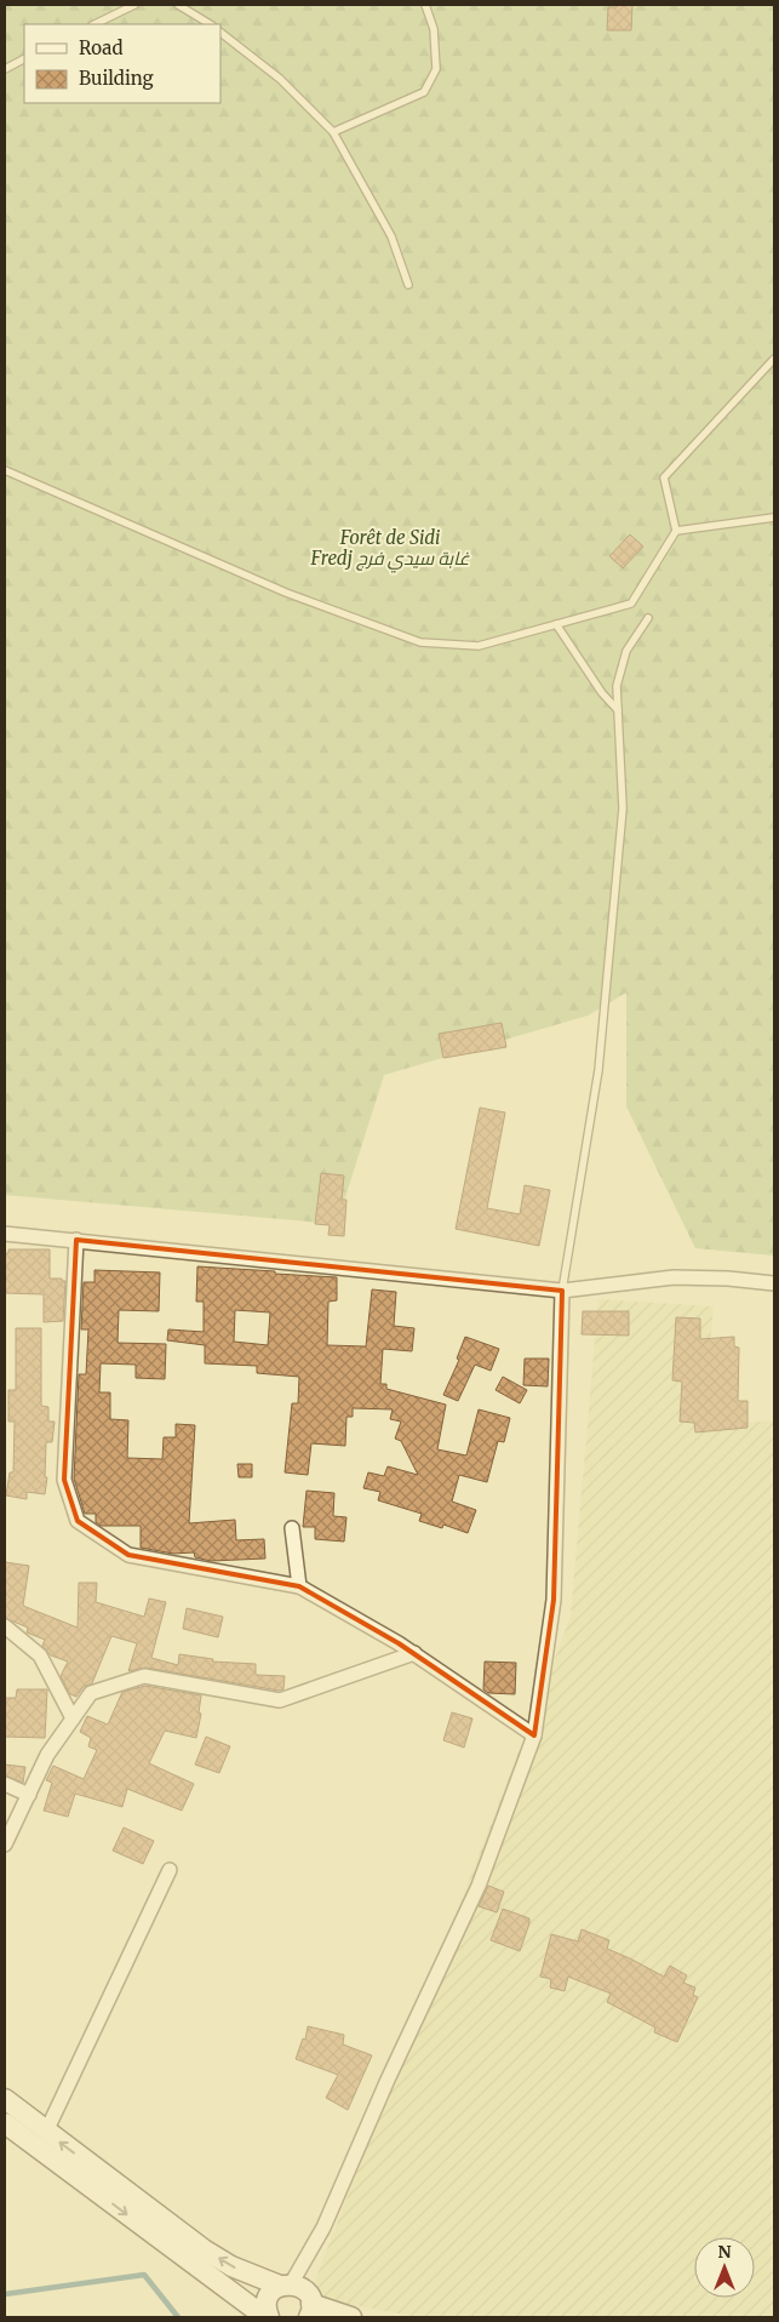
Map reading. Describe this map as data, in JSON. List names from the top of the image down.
{
  "parks": ["Forêt de Sidi Fredj غابة سيدي فرج"],
  "legend": ["Road", "Building"],
  "north": "top"
}
